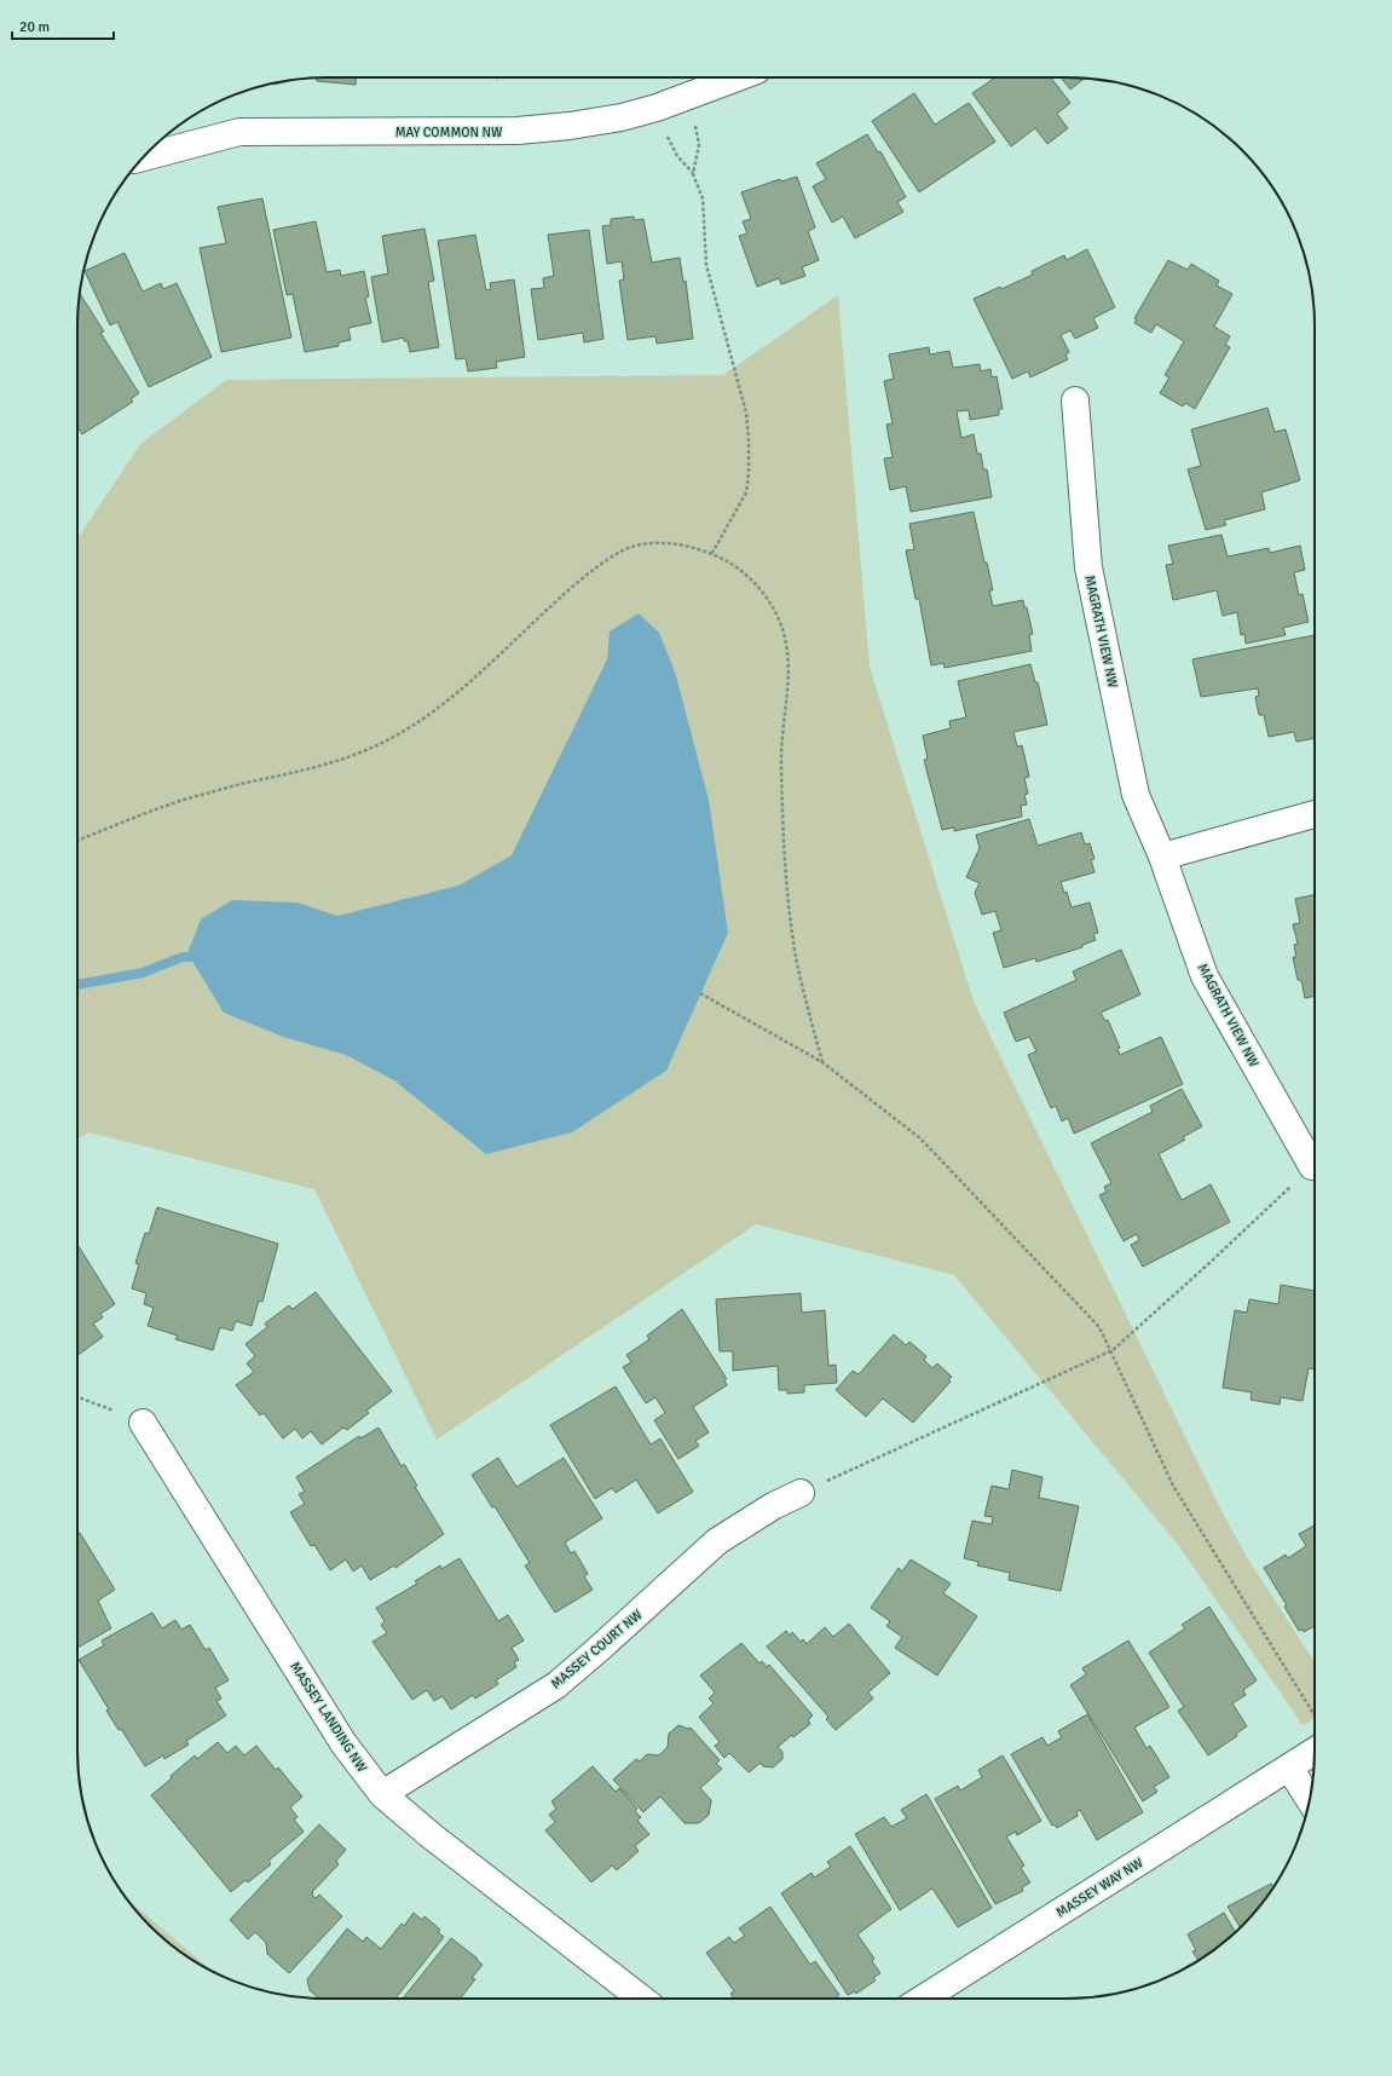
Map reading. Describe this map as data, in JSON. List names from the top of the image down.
{
  "streets": {
    "street": [
      "MAY COMMON NW",
      "MAGRATH VIEW NW",
      "MASSEY COURT NW",
      "MASSEY LANDING NW",
      "MASSEY WAY NW"
    ]
  },
  "crossings": [
    ["MASSEY COURT NW", "MASSEY LANDING NW"]
  ],
  "scale_bar": "20 m"
}
